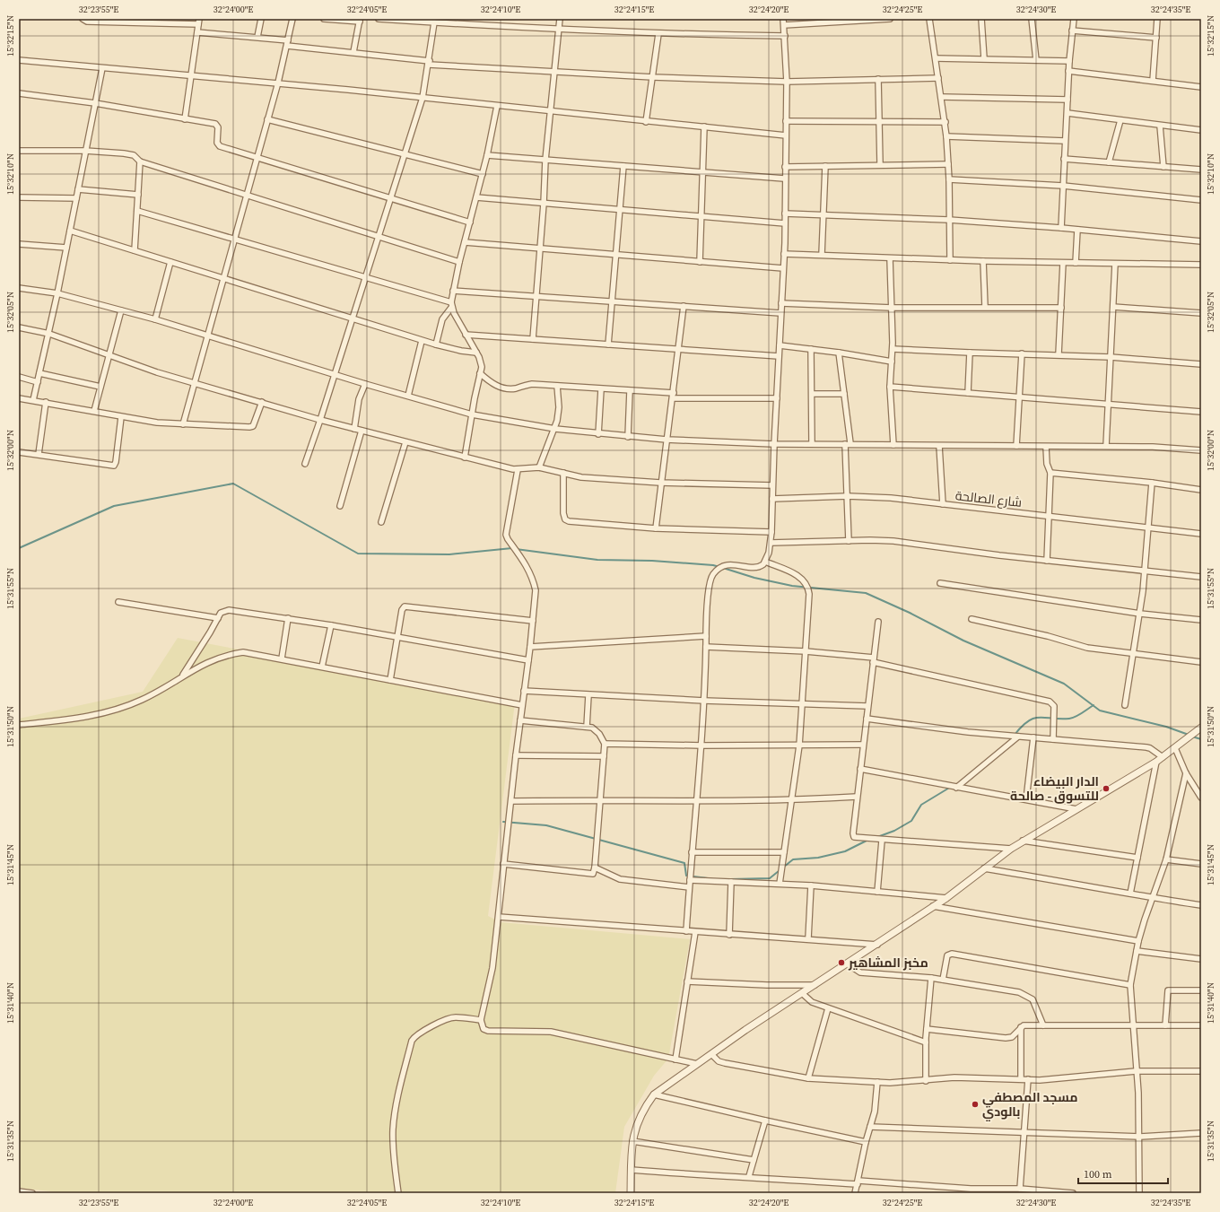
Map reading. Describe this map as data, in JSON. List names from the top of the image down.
{
  "streets": {
    "street": ["شارع الصالحة"]
  },
  "places": ["الدار البيضاء للتسوق - صالحة", "مخبز المشاهير", "مسجد المصطفي بالودي"],
  "scale_bar": "100 m",
  "coordinates": [
    "32°23'55\"E",
    "32°24'00\"E",
    "32°24'05\"E",
    "32°24'10\"E",
    "32°24'15\"E",
    "32°24'20\"E",
    "32°24'25\"E",
    "32°24'30\"E",
    "32°24'35\"E",
    "15°32'15\"N",
    "15°32'10\"N",
    "15°32'05\"N",
    "15°32'00\"N",
    "15°31'55\"N",
    "15°31'50\"N",
    "15°31'45\"N",
    "15°31'40\"N",
    "15°31'35\"N"
  ]
}
